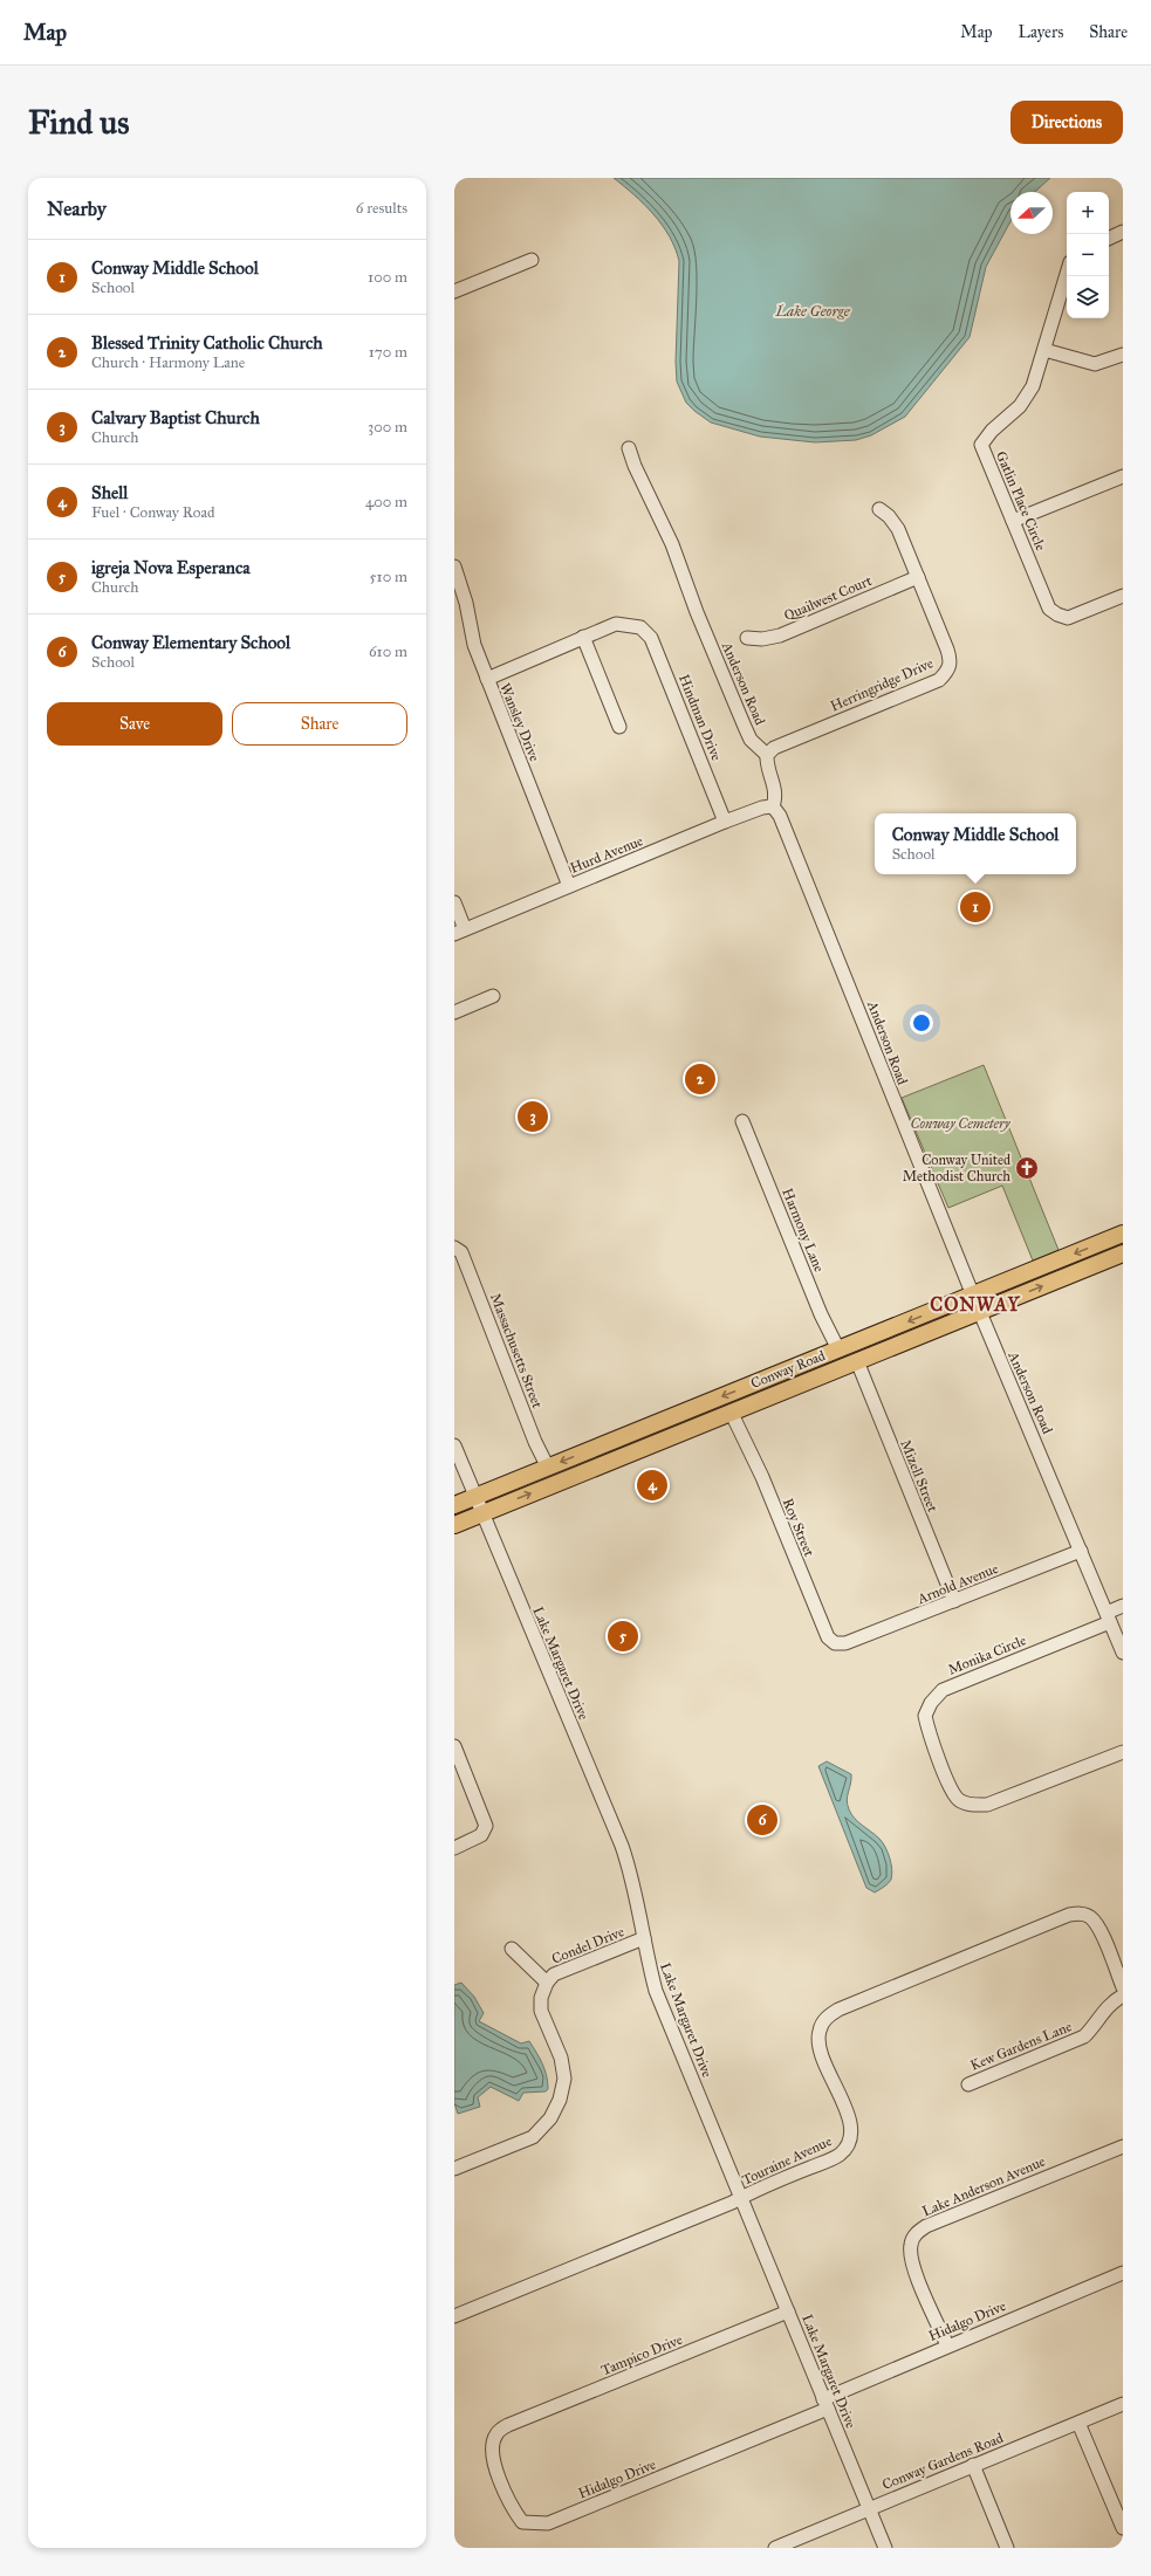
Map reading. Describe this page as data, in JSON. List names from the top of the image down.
{
  "streets": {
    "main road": ["Conway Road"],
    "street": [
      "Gatlin Place Circle",
      "Quailwest Court",
      "Anderson Road",
      "Herringridge Drive",
      "Hindman Drive",
      "Wansley Drive",
      "Hurd Avenue",
      "Harmony Lane",
      "Massachusetts Street",
      "Mizell Street",
      "Roy Street",
      "Arnold Avenue",
      "Monika Circle",
      "Lake Margaret Drive",
      "Condel Drive",
      "Kew Gardens Lane",
      "Touraine Avenue",
      "Lake Anderson Avenue",
      "Hidalgo Drive",
      "Tampico Drive",
      "Conway Gardens Road"
    ]
  },
  "crossings": [
    ["Quailwest Court", "Herringridge Drive"],
    ["Anderson Road", "Herringridge Drive"],
    ["Anderson Road", "Hurd Avenue"],
    ["Anderson Road", "Conway Road"],
    ["Anderson Road", "Arnold Avenue"],
    ["Anderson Road", "Monika Circle"],
    ["Hindman Drive", "Hurd Avenue"],
    ["Wansley Drive", "Hurd Avenue"],
    ["Harmony Lane", "Conway Road"],
    ["Massachusetts Street", "Conway Road"],
    ["Conway Road", "Mizell Street"],
    ["Conway Road", "Roy Street"],
    ["Conway Road", "Lake Margaret Drive"],
    ["Mizell Street", "Arnold Avenue"],
    ["Roy Street", "Arnold Avenue"],
    ["Lake Margaret Drive", "Condel Drive"],
    ["Lake Margaret Drive", "Touraine Avenue"],
    ["Lake Margaret Drive", "Hidalgo Drive"],
    ["Lake Margaret Drive", "Tampico Drive"],
    ["Lake Margaret Drive", "Conway Gardens Road"],
    ["Lake Anderson Avenue", "Hidalgo Drive"],
    ["Hidalgo Drive", "Tampico Drive"]
  ],
  "districts": ["CONWAY"],
  "water": ["Lake George"],
  "parks": ["Conway Cemetery"],
  "places": {
    "church": ["Conway United Methodist Church"]
  },
  "north": "left",
  "page": {
    "header": "Map",
    "nav": ["Map", "Layers", "Share"],
    "buttons": [
      "Directions",
      ["Save", "Share"]
    ],
    "title": "Find us",
    "heading": ["Nearby", "6 results"],
    "map_buttons": ["+", "−"],
    "list": [
      {
        "mark": "1",
        "name": "Conway Middle School",
        "note": "School",
        "value": "100 m"
      },
      {
        "mark": "2",
        "name": "Blessed Trinity Catholic Church",
        "note": "Church · Harmony Lane",
        "value": "170 m"
      },
      {
        "mark": "3",
        "name": "Calvary Baptist Church",
        "note": "Church",
        "value": "300 m"
      },
      {
        "mark": "4",
        "name": "Shell",
        "note": "Fuel · Conway Road",
        "value": "400 m"
      },
      {
        "mark": "5",
        "name": "igreja Nova Esperanca",
        "note": "Church",
        "value": "510 m"
      },
      {
        "mark": "6",
        "name": "Conway Elementary School",
        "note": "School",
        "value": "610 m"
      }
    ],
    "popup": ["Conway Middle School", "School"],
    "pins": [
      "1",
      "2",
      "3",
      "4",
      "5",
      "6"
    ]
  }
}
